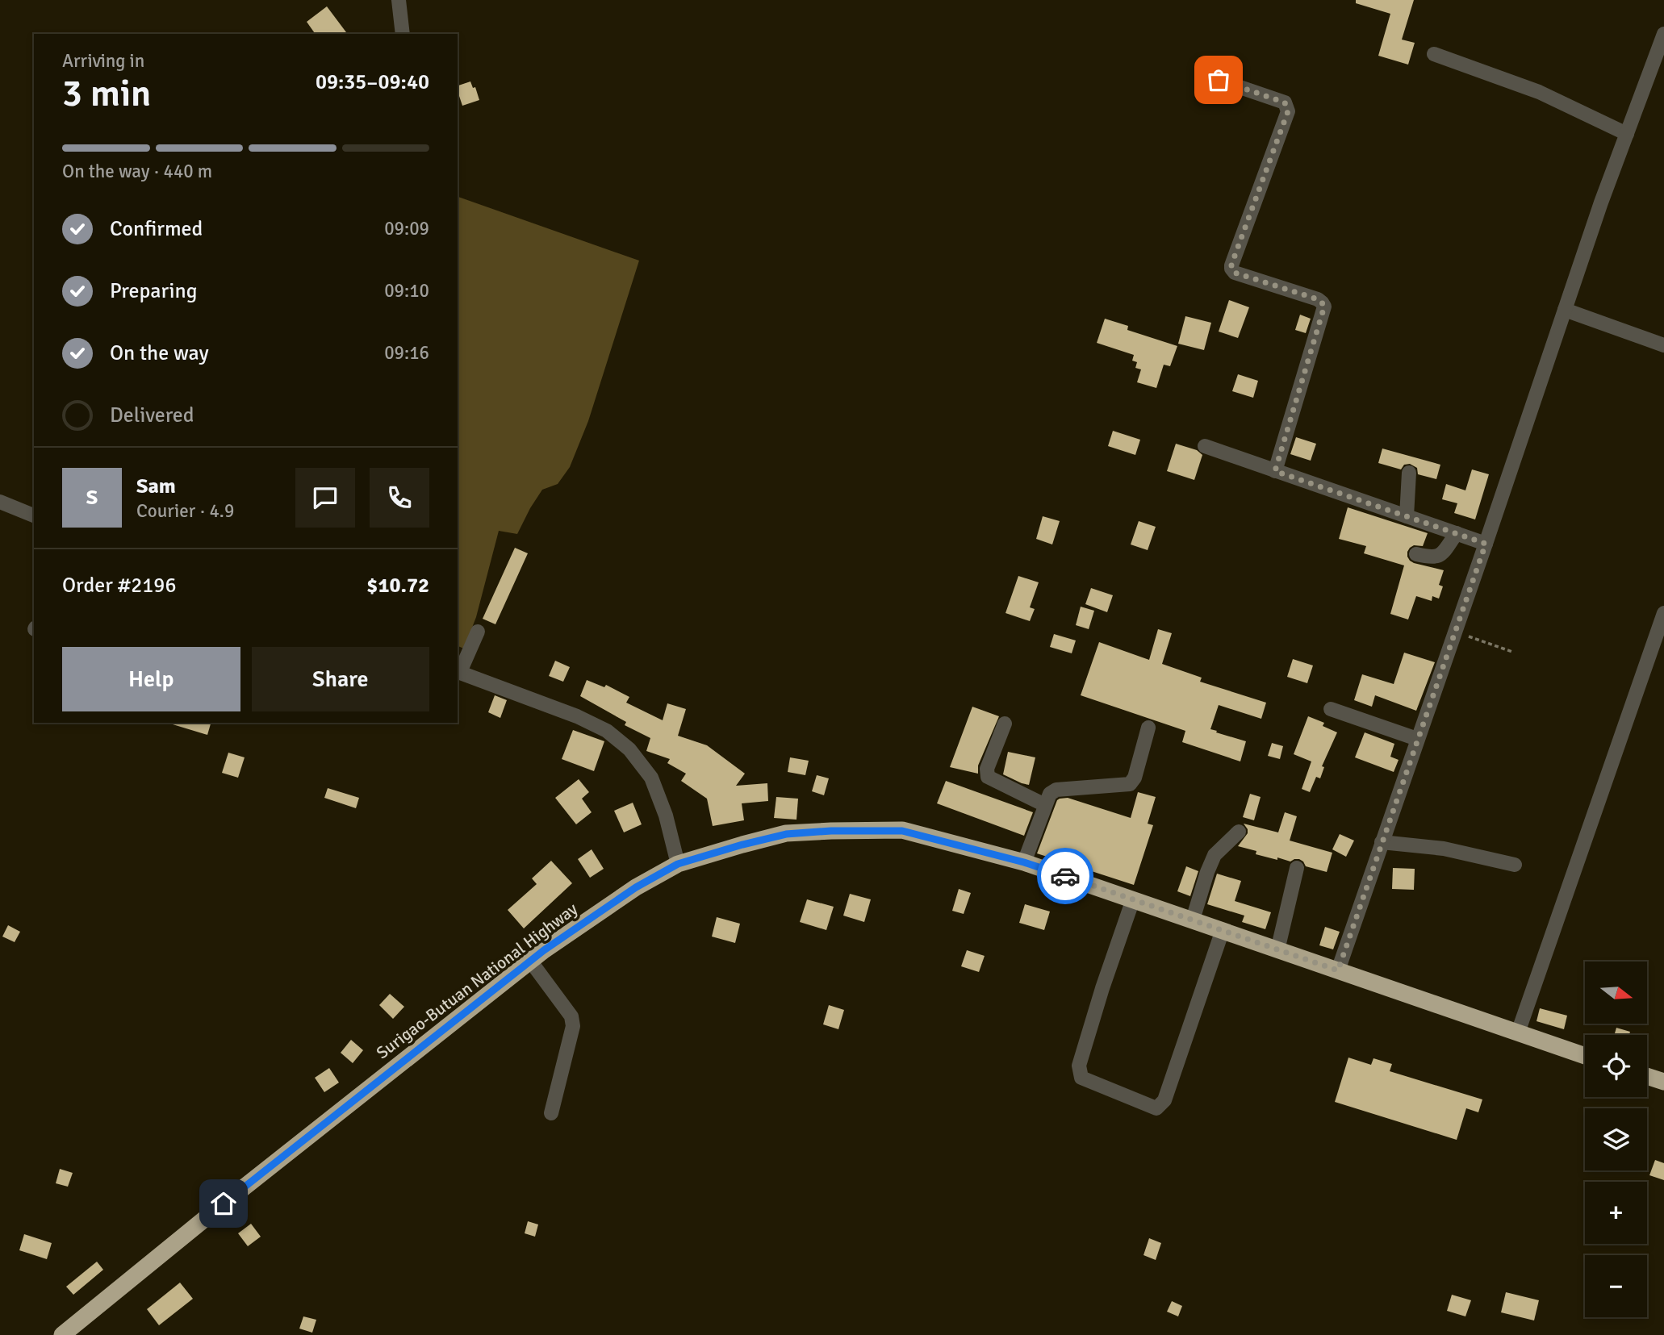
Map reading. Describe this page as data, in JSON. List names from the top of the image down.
{
  "streets": {
    "highway": ["Surigao-Butuan National Highway"]
  },
  "north": "right",
  "page": {
    "heading": ["3 min", "Arriving in", "09:35–09:40"],
    "panel": [
      "Sam",
      "Courier · 4.9",
      "Order #2196",
      "$10.72"
    ],
    "bar": "On the way · 440 m",
    "list": [
      ["Confirmed", "09:09"],
      ["Preparing", "09:10"],
      ["On the way", "09:16"],
      "Delivered"
    ],
    "round": "S",
    "buttons": ["Help", "Share"],
    "map_buttons": ["+", "−"]
  }
}
